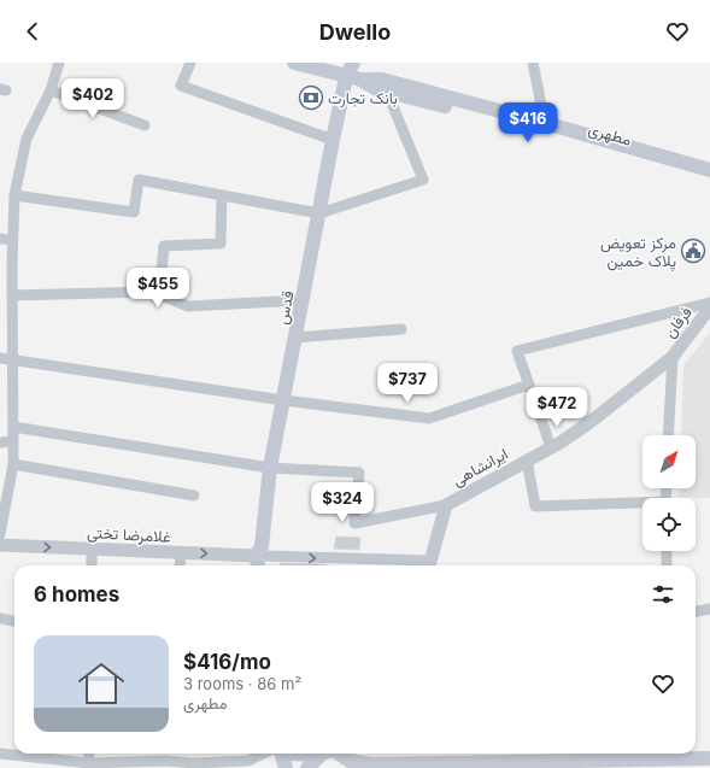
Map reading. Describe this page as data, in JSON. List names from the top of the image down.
{
  "streets": {
    "main road": ["مطهری", "قدس"],
    "street": ["فرفان", "ایرانشاهی", "غلامرضا تختی"]
  },
  "crossings": [
    ["مطهری", "قدس"],
    ["قدس", "غلامرضا تختی"],
    ["فرفان", "ایرانشاهی"]
  ],
  "places": {
    "bank": ["بانک تجارت"],
    "public building": ["مرکز تعویض پلاک خمین"]
  },
  "north": "top right",
  "page": {
    "header": "Dwello",
    "price": [
      "$402",
      "$416",
      "$455",
      "$737",
      "$472",
      "$324"
    ],
    "heading": "6 homes",
    "list": [
      {
        "name": "$416/mo",
        "note": "3 rooms · 86 m² · مطهری"
      }
    ]
  }
}
